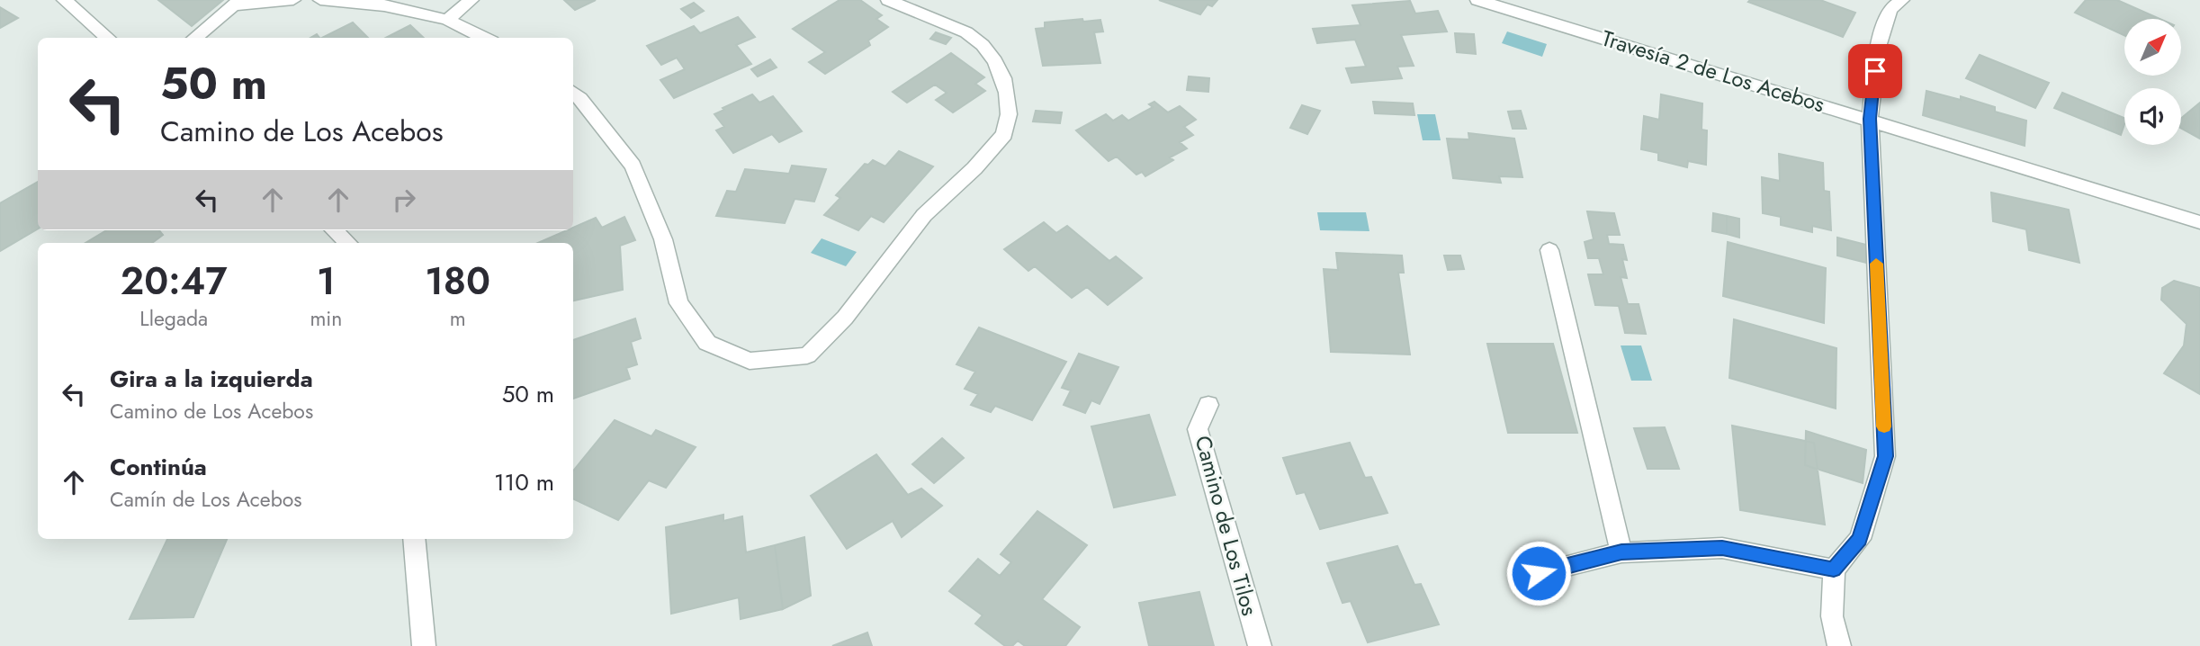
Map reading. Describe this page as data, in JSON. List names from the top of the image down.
{
  "streets": {
    "street": ["Travesía 2 de Los Acebos", "Camino de Los Tilos"]
  },
  "north": "top right",
  "page": {
    "turn": ["50 m", "Camino de Los Acebos"],
    "eta": [
      "20:47",
      "Llegada",
      "1",
      "min",
      "180",
      "m"
    ],
    "list": [
      {
        "name": "Gira a la izquierda",
        "note": "Camino de Los Acebos",
        "value": "50 m"
      },
      {
        "name": "Continúa",
        "note": "Camín de Los Acebos",
        "value": "110 m"
      }
    ]
  }
}
